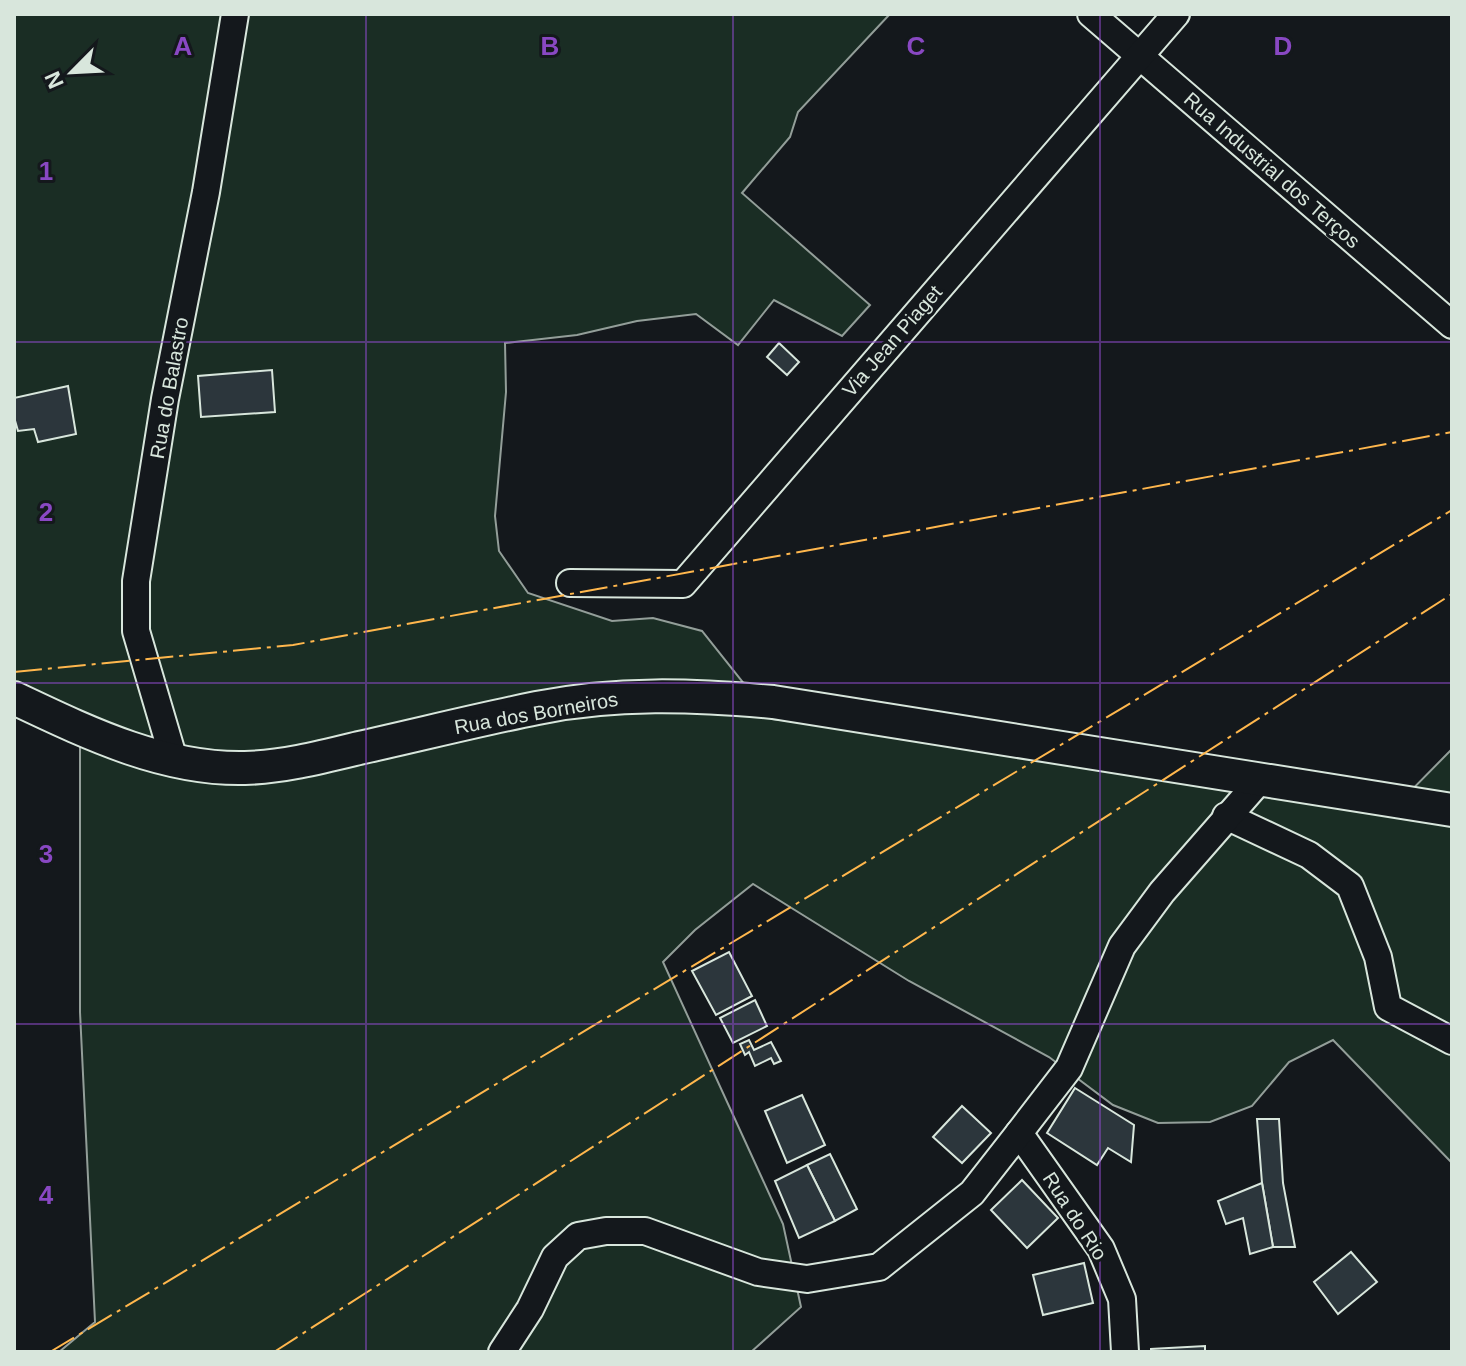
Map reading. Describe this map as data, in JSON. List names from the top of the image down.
{
  "streets": {
    "street": [
      "Rua Industrial dos Terços",
      "Via Jean Piaget",
      "Rua do Balastro",
      "Rua dos Borneiros",
      "Rua do Rio"
    ]
  },
  "crossings": [
    ["Rua Industrial dos Terços", "Via Jean Piaget"],
    ["Rua do Balastro", "Rua dos Borneiros"]
  ],
  "north": "bottom left",
  "grid": {
    "columns": [
      "A",
      "B",
      "C",
      "D"
    ],
    "rows": [
      "1",
      "2",
      "3",
      "4"
    ]
  }
}
